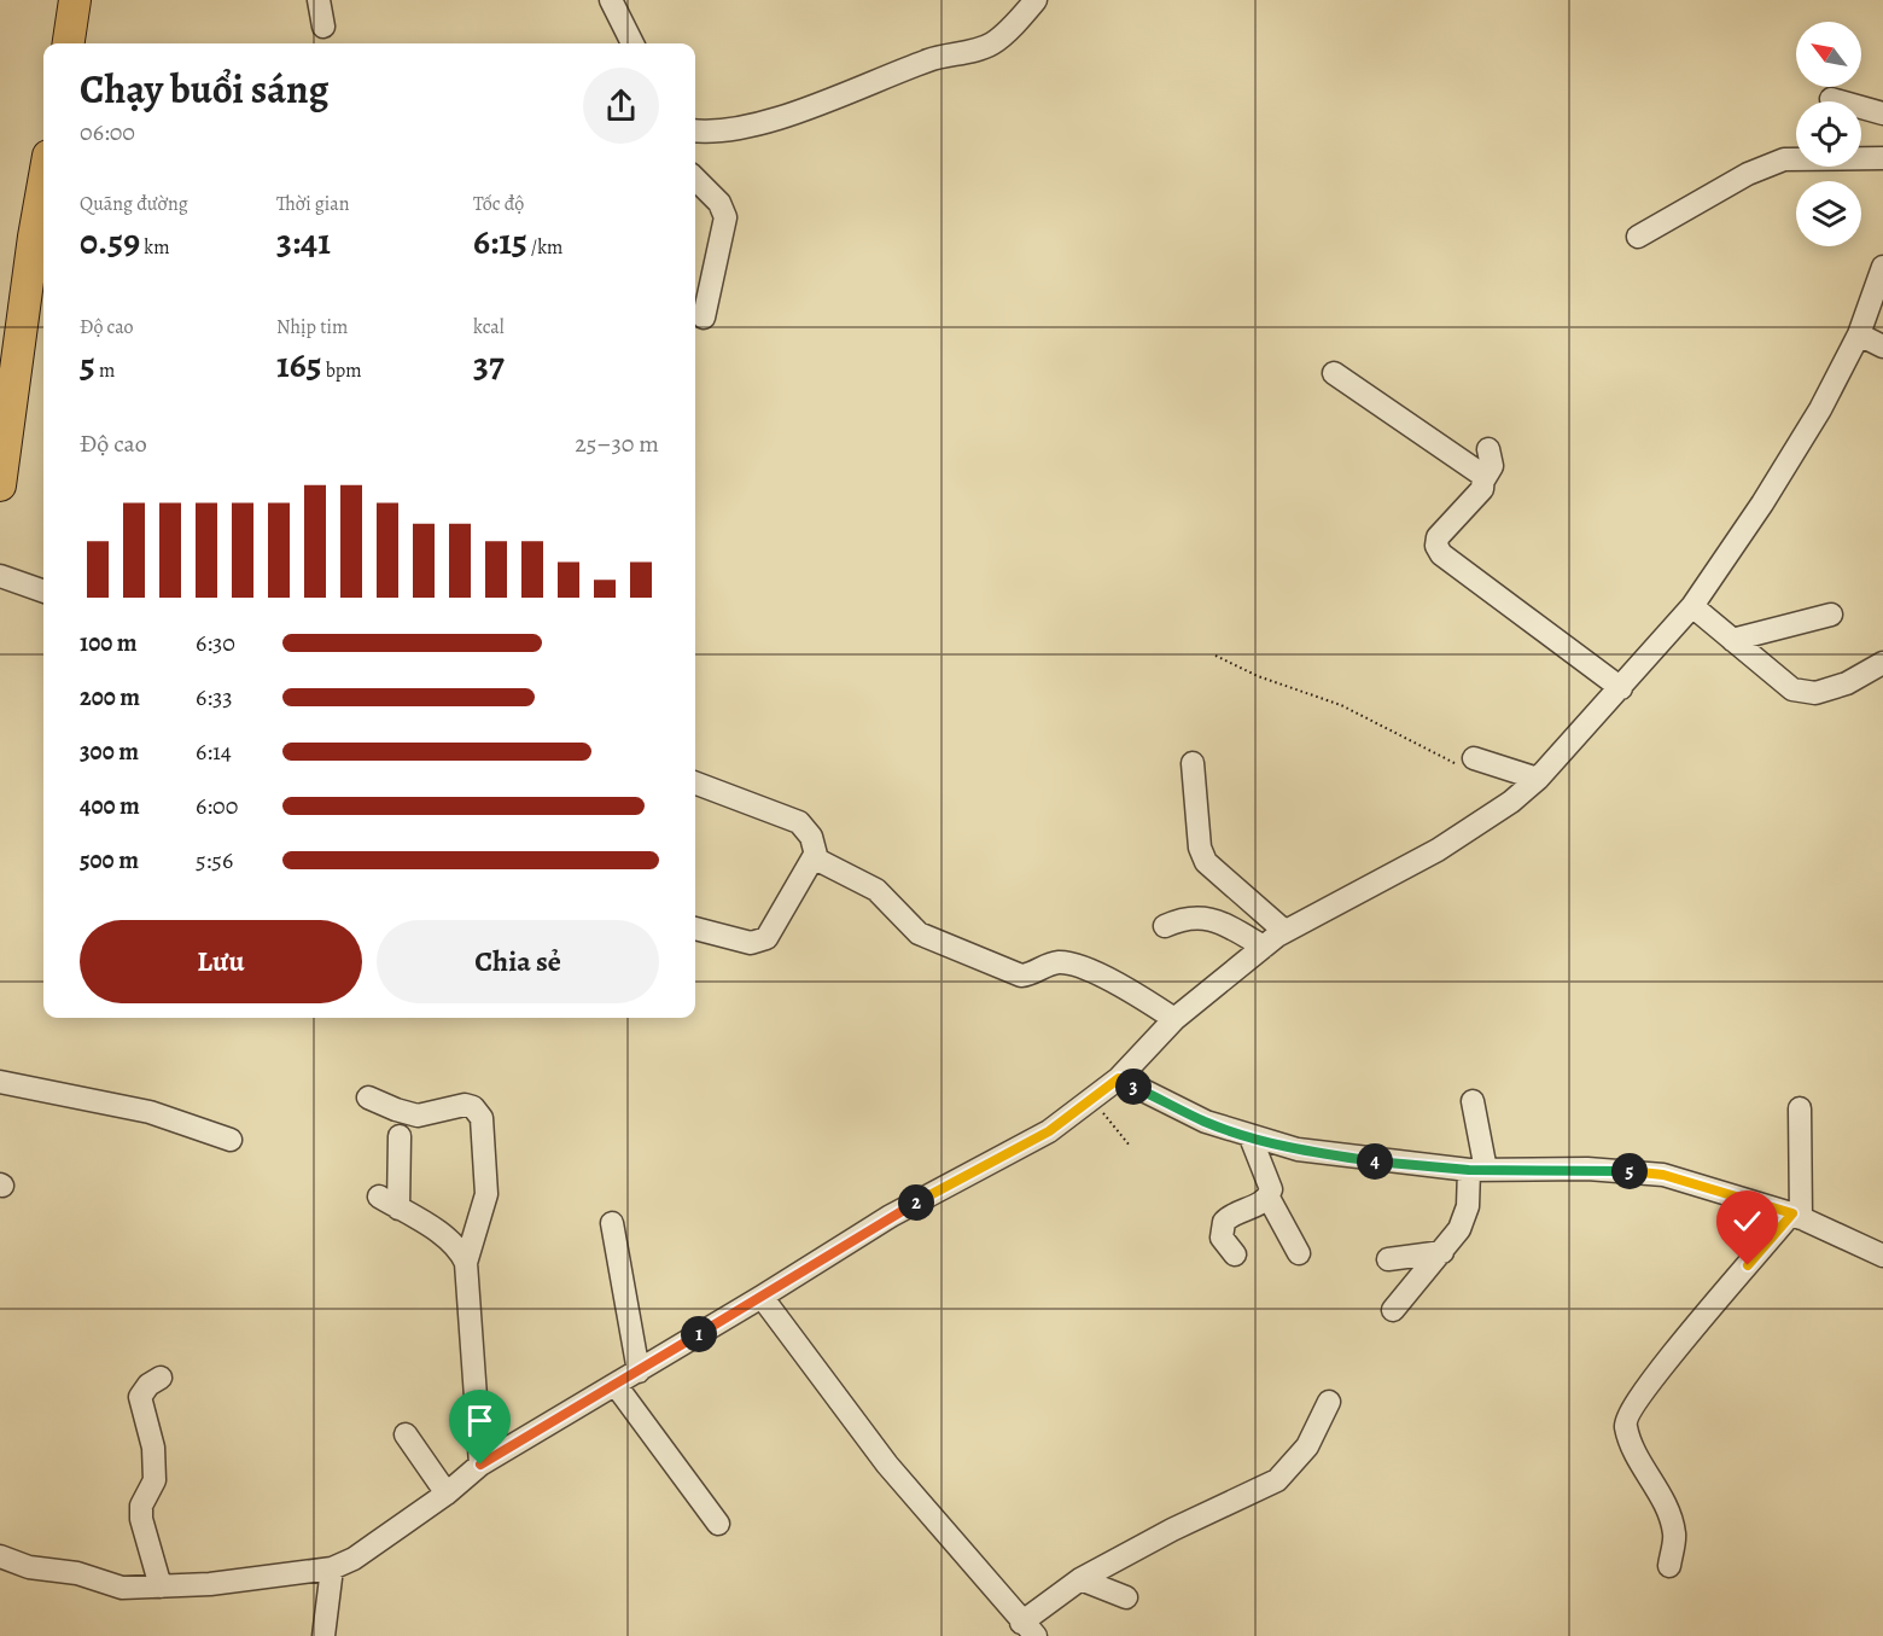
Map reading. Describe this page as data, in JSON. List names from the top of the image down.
{
  "north": "top left",
  "page": {
    "heading": ["Chạy buổi sáng", "06:00"],
    "stats": [
      ["Quãng đường", "0.59 km"],
      ["Thời gian", "3:41"],
      ["Tốc độ", "6:15 /km"],
      ["Độ cao", "5 m"],
      ["Nhịp tim", "165 bpm"],
      ["kcal", "37"]
    ],
    "chart": ["Độ cao", "25–30 m"],
    "list": [
      {
        "name": "100 m",
        "note": "6:30"
      },
      {
        "name": "200 m",
        "note": "6:33"
      },
      {
        "name": "300 m",
        "note": "6:14"
      },
      {
        "name": "400 m",
        "note": "6:00"
      },
      {
        "name": "500 m",
        "note": "5:56"
      }
    ],
    "buttons": ["Lưu", "Chia sẻ"],
    "pins": [
      "3",
      "4",
      "5",
      "2",
      "1"
    ]
  }
}
